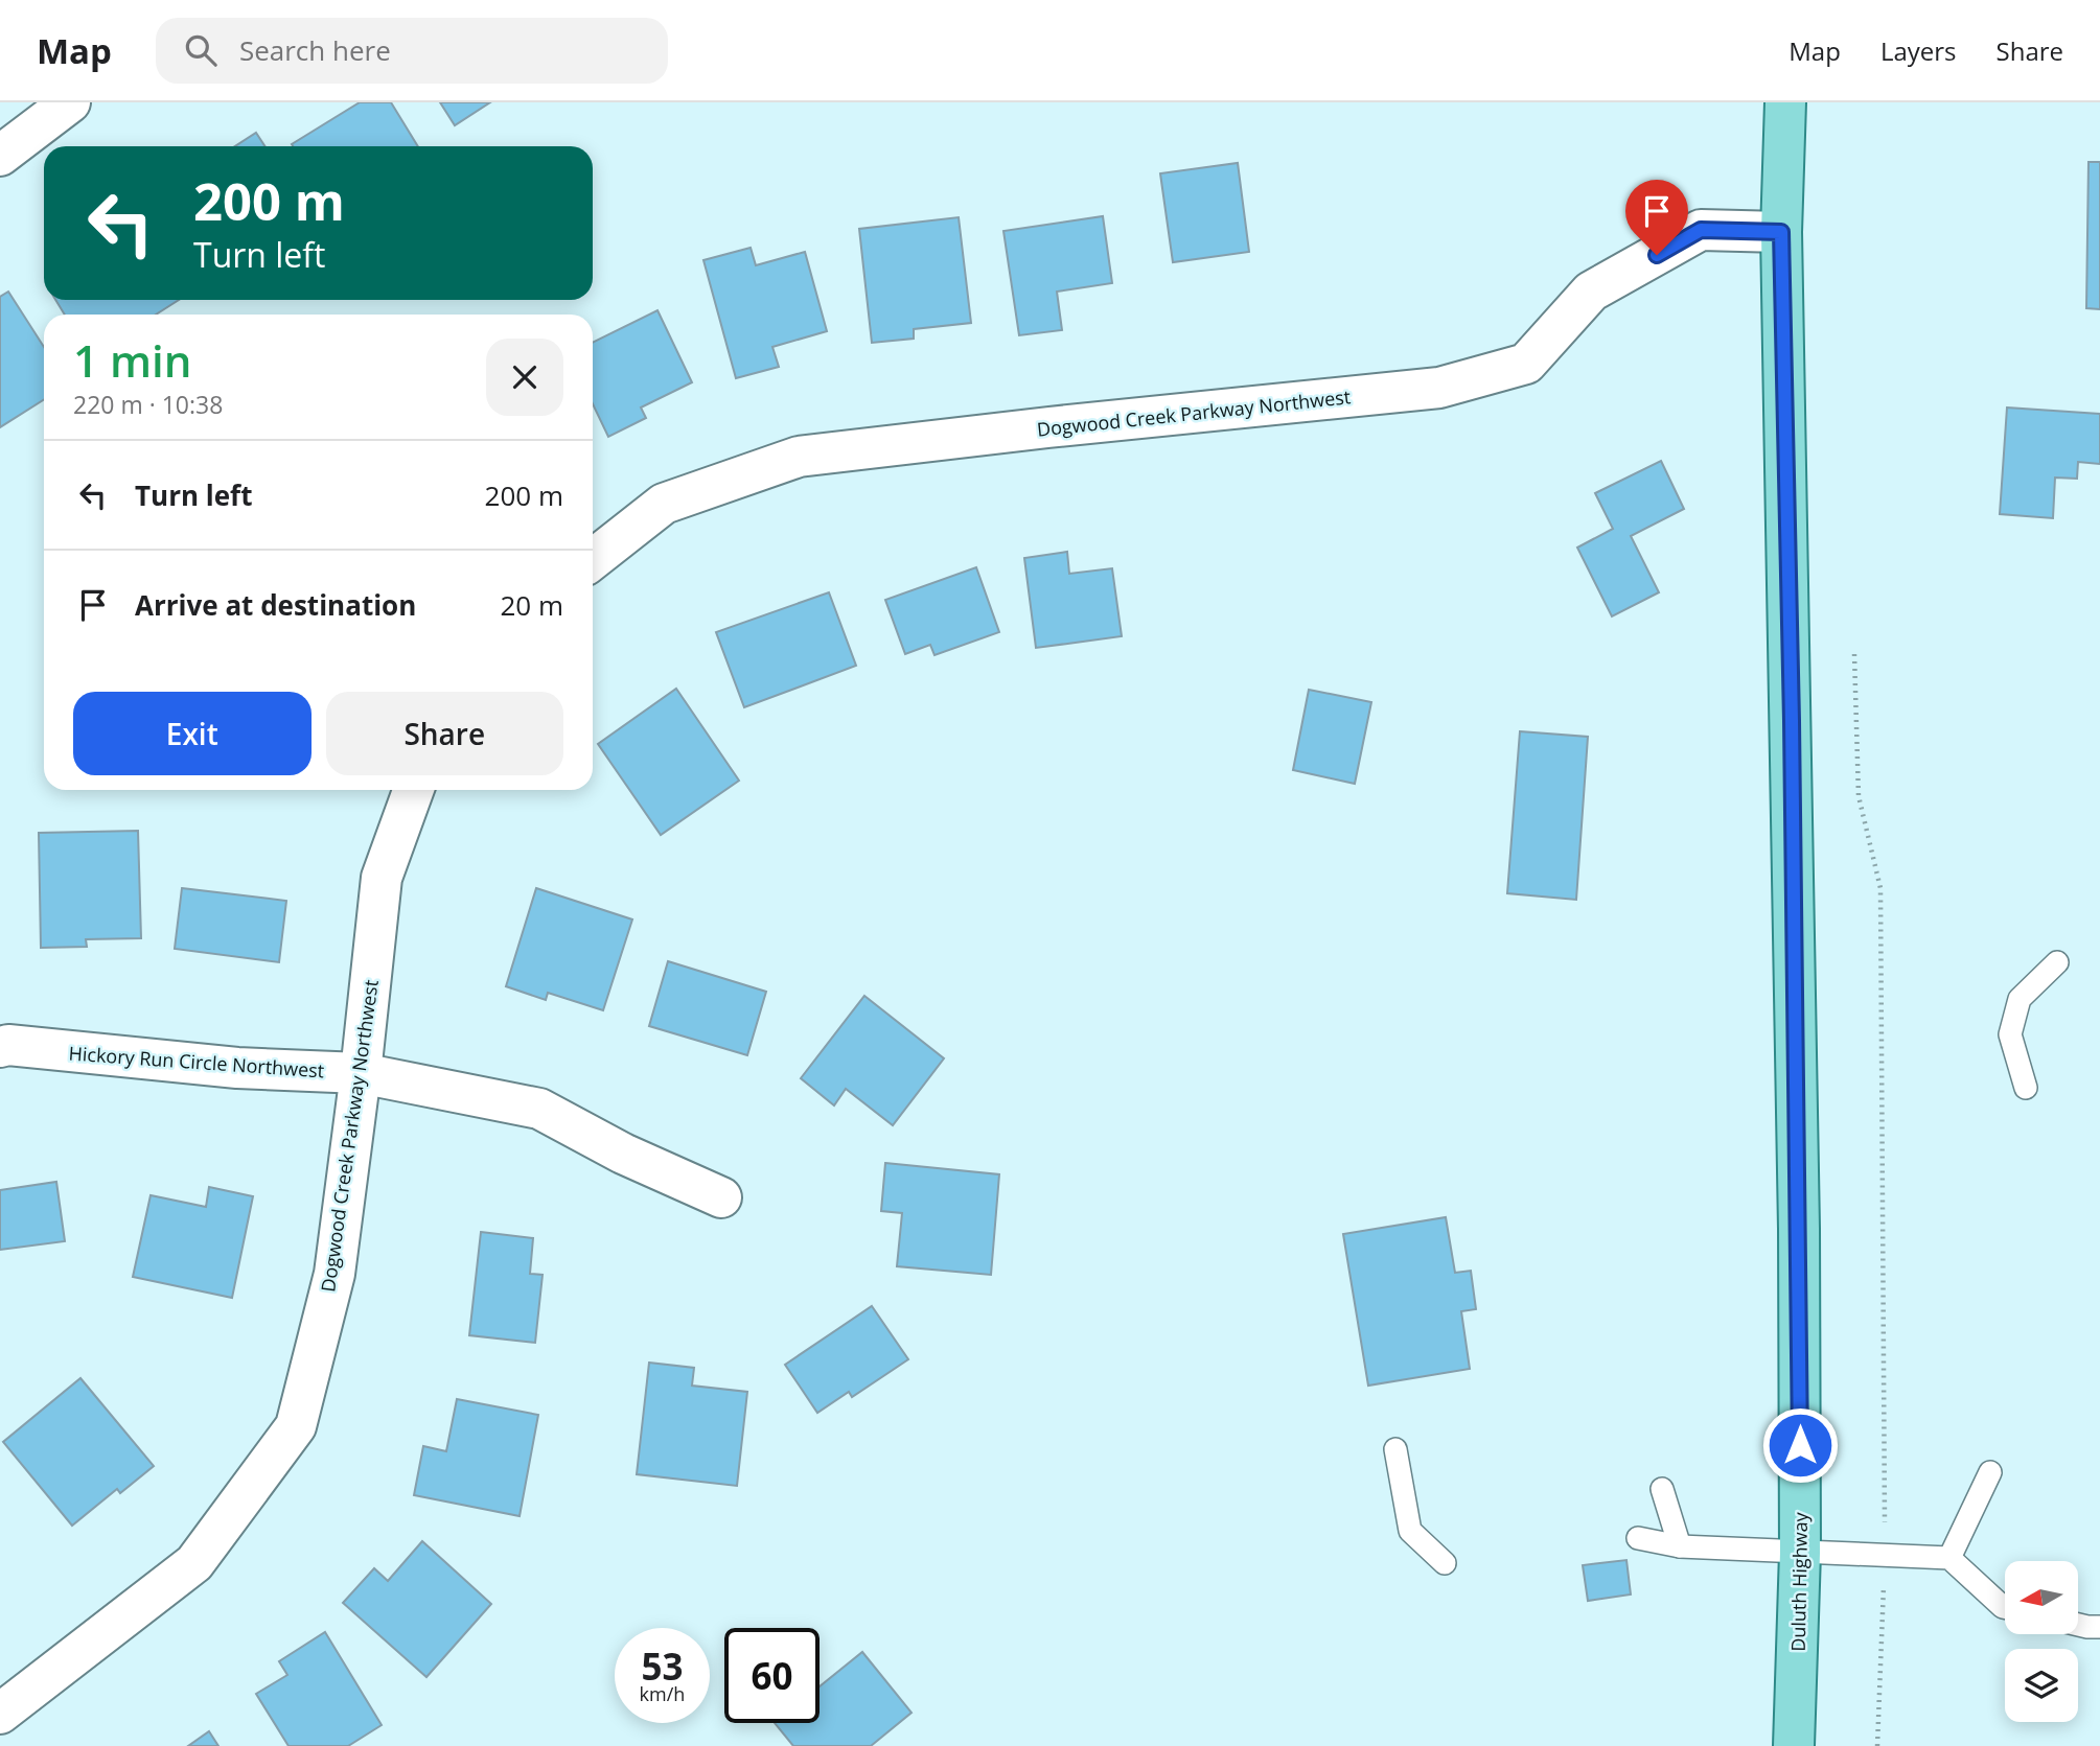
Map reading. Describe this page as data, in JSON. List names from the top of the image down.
{
  "streets": {
    "main road": ["Duluth Highway"],
    "street": ["Dogwood Creek Parkway Northwest", "Hickory Run Circle Northwest"]
  },
  "crossings": [
    ["Dogwood Creek Parkway Northwest", "Hickory Run Circle Northwest"],
    ["Dogwood Creek Parkway Northwest", "Duluth Highway"]
  ],
  "north": "left",
  "page": {
    "header": "Map",
    "search": "Search here",
    "nav": ["Map", "Layers", "Share"],
    "turn": ["200 m", "Turn left"],
    "heading": ["1 min", "220 m · 10:38"],
    "list": [
      {
        "name": "Turn left",
        "value": "200 m"
      },
      {
        "name": "Arrive at destination",
        "value": "20 m"
      }
    ],
    "buttons": ["Exit", "Share"],
    "speed": "53 km/h",
    "limit": "60"
  }
}
